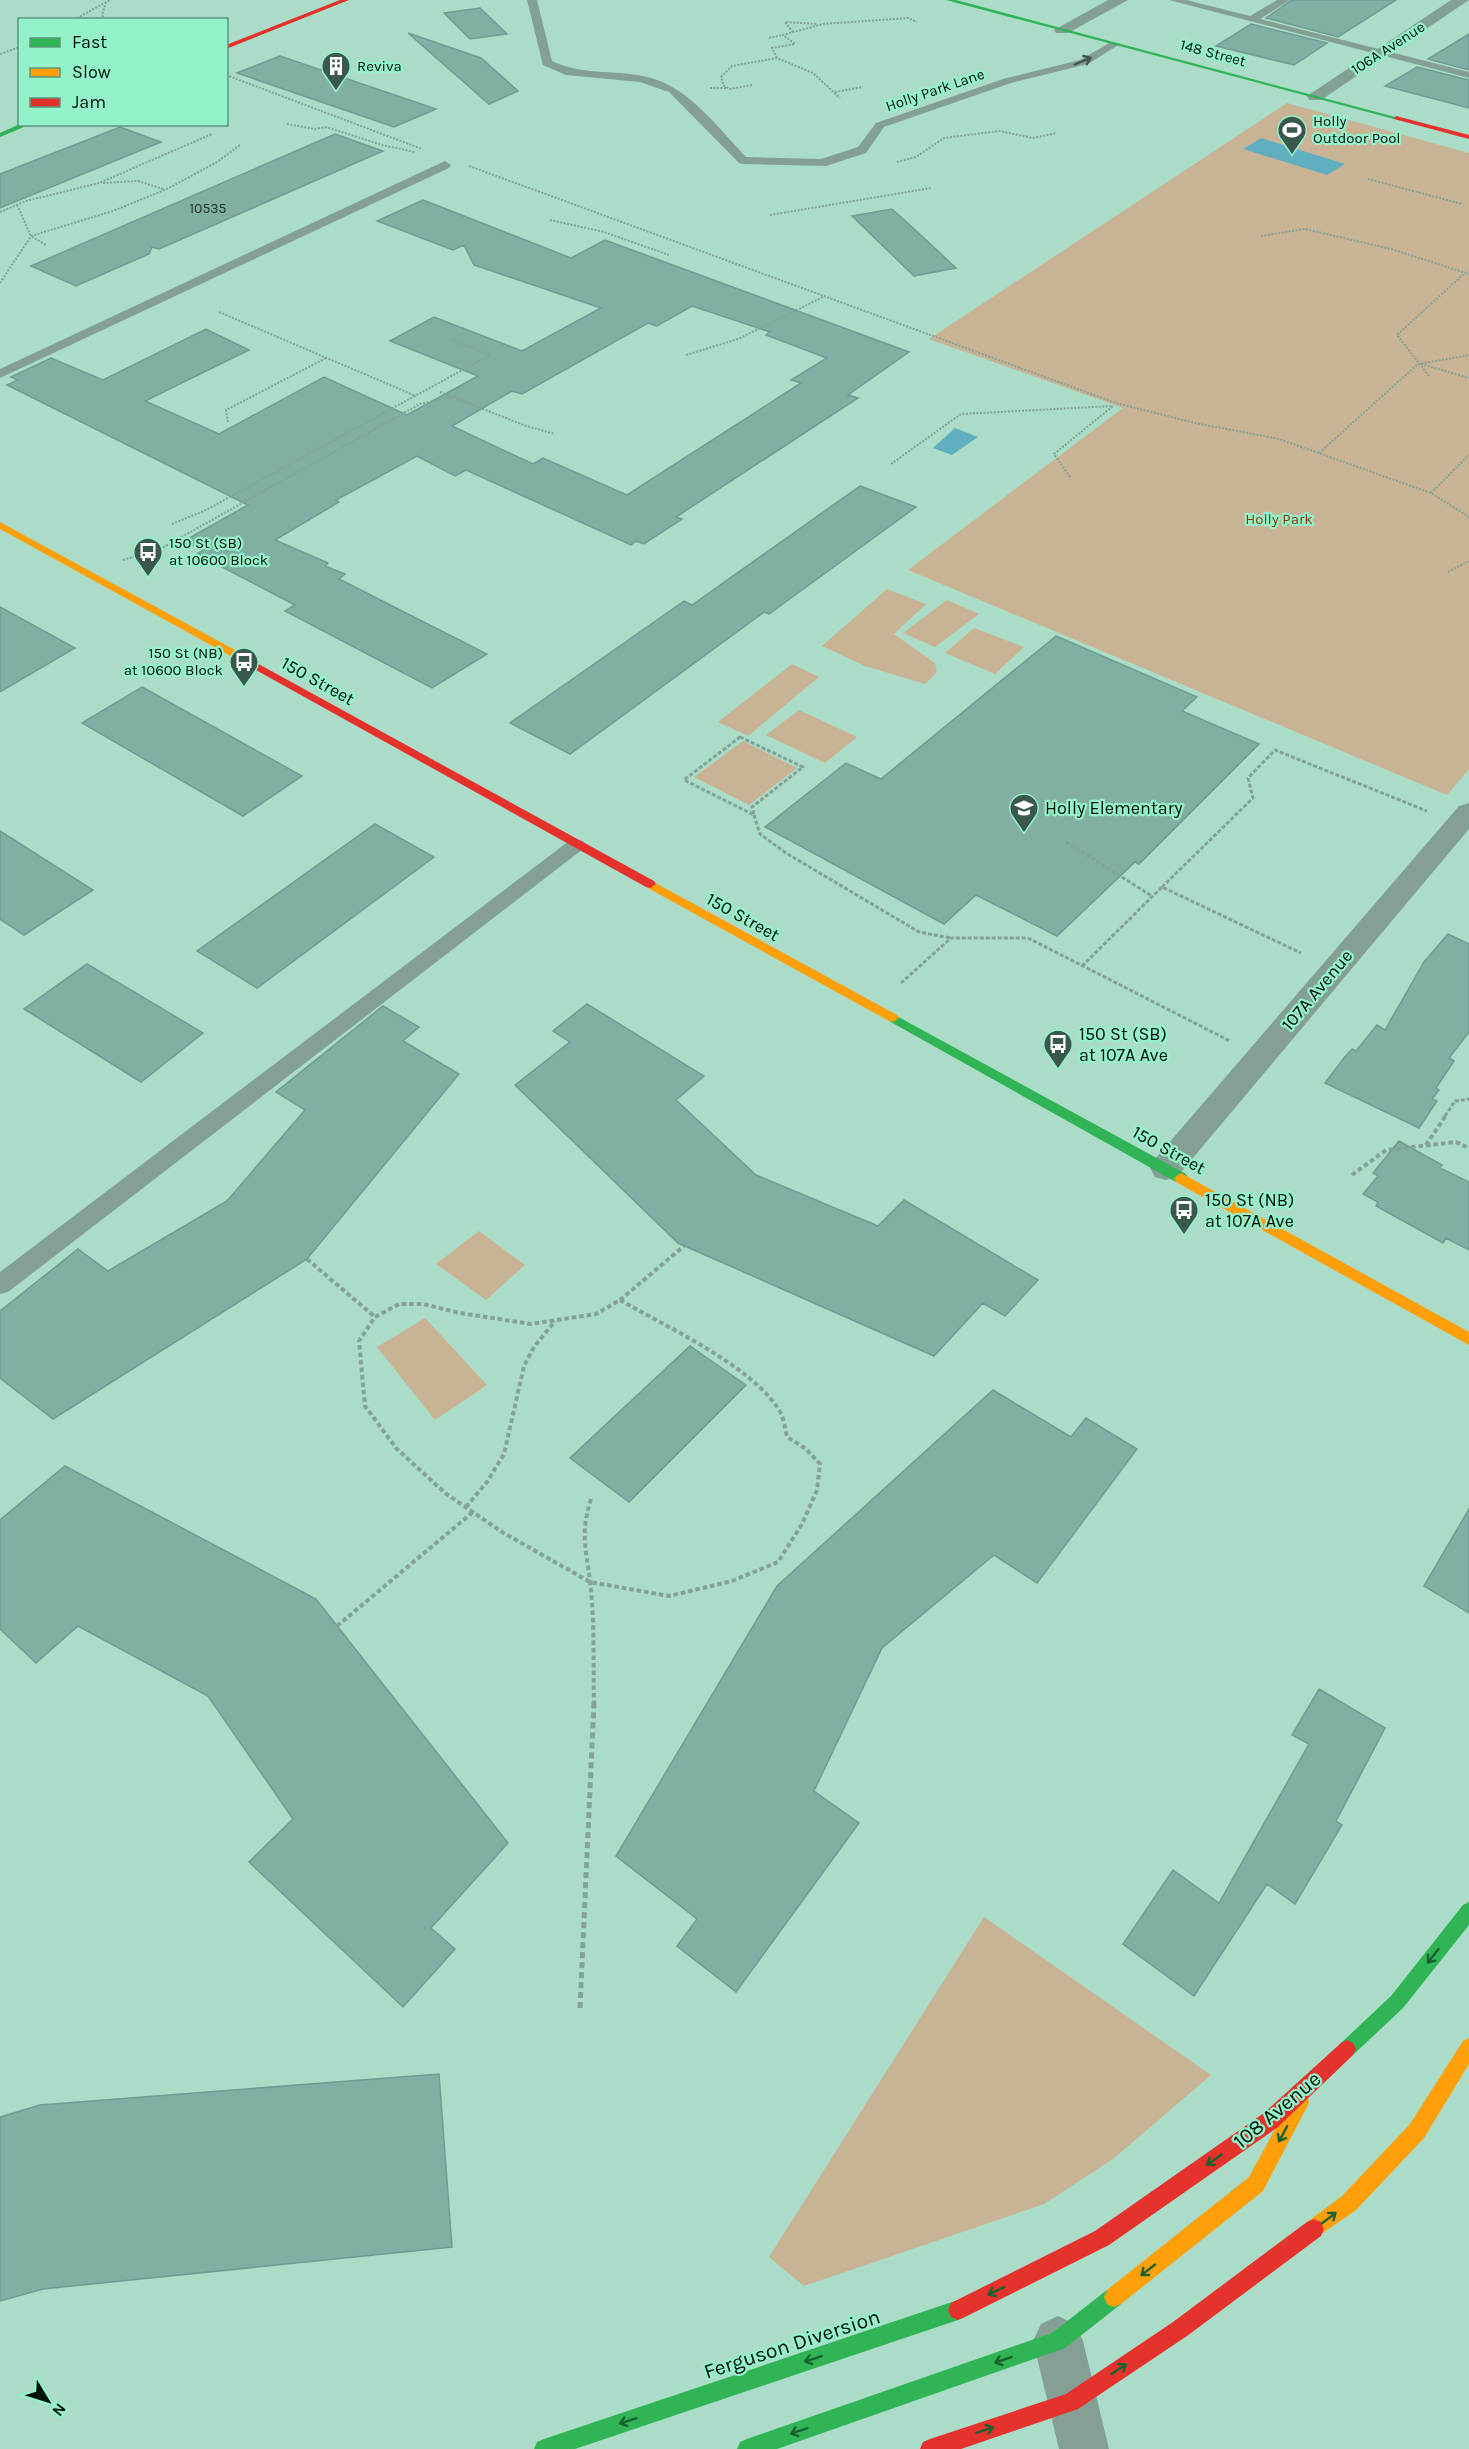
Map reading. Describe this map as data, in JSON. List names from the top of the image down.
{
  "streets": {
    "main road": [
      "148 Street",
      "150 Street",
      "108 Avenue",
      "Ferguson Diversion"
    ],
    "street": ["106A Avenue", "107A Avenue"],
    "lane": ["Holly Park Lane"]
  },
  "crossings": [
    ["106A Avenue", "148 Street"],
    ["148 Street", "Holly Park Lane"],
    ["150 Street", "107A Avenue"],
    ["108 Avenue", "Ferguson Diversion"]
  ],
  "parks": ["Holly Park"],
  "places": {
    "building": ["Reviva"],
    "sports": ["Holly Outdoor Pool"],
    "bus stop": [
      "150 St (SB) at 10600 Block",
      "150 St (NB) at 10600 Block",
      "150 St (SB) at 107A Ave",
      "150 St (NB) at 107A Ave"
    ],
    "school or university": ["Holly Elementary"]
  },
  "house_numbers": ["10535"],
  "legend": ["Fast", "Slow", "Jam"],
  "north": "bottom right"
}
